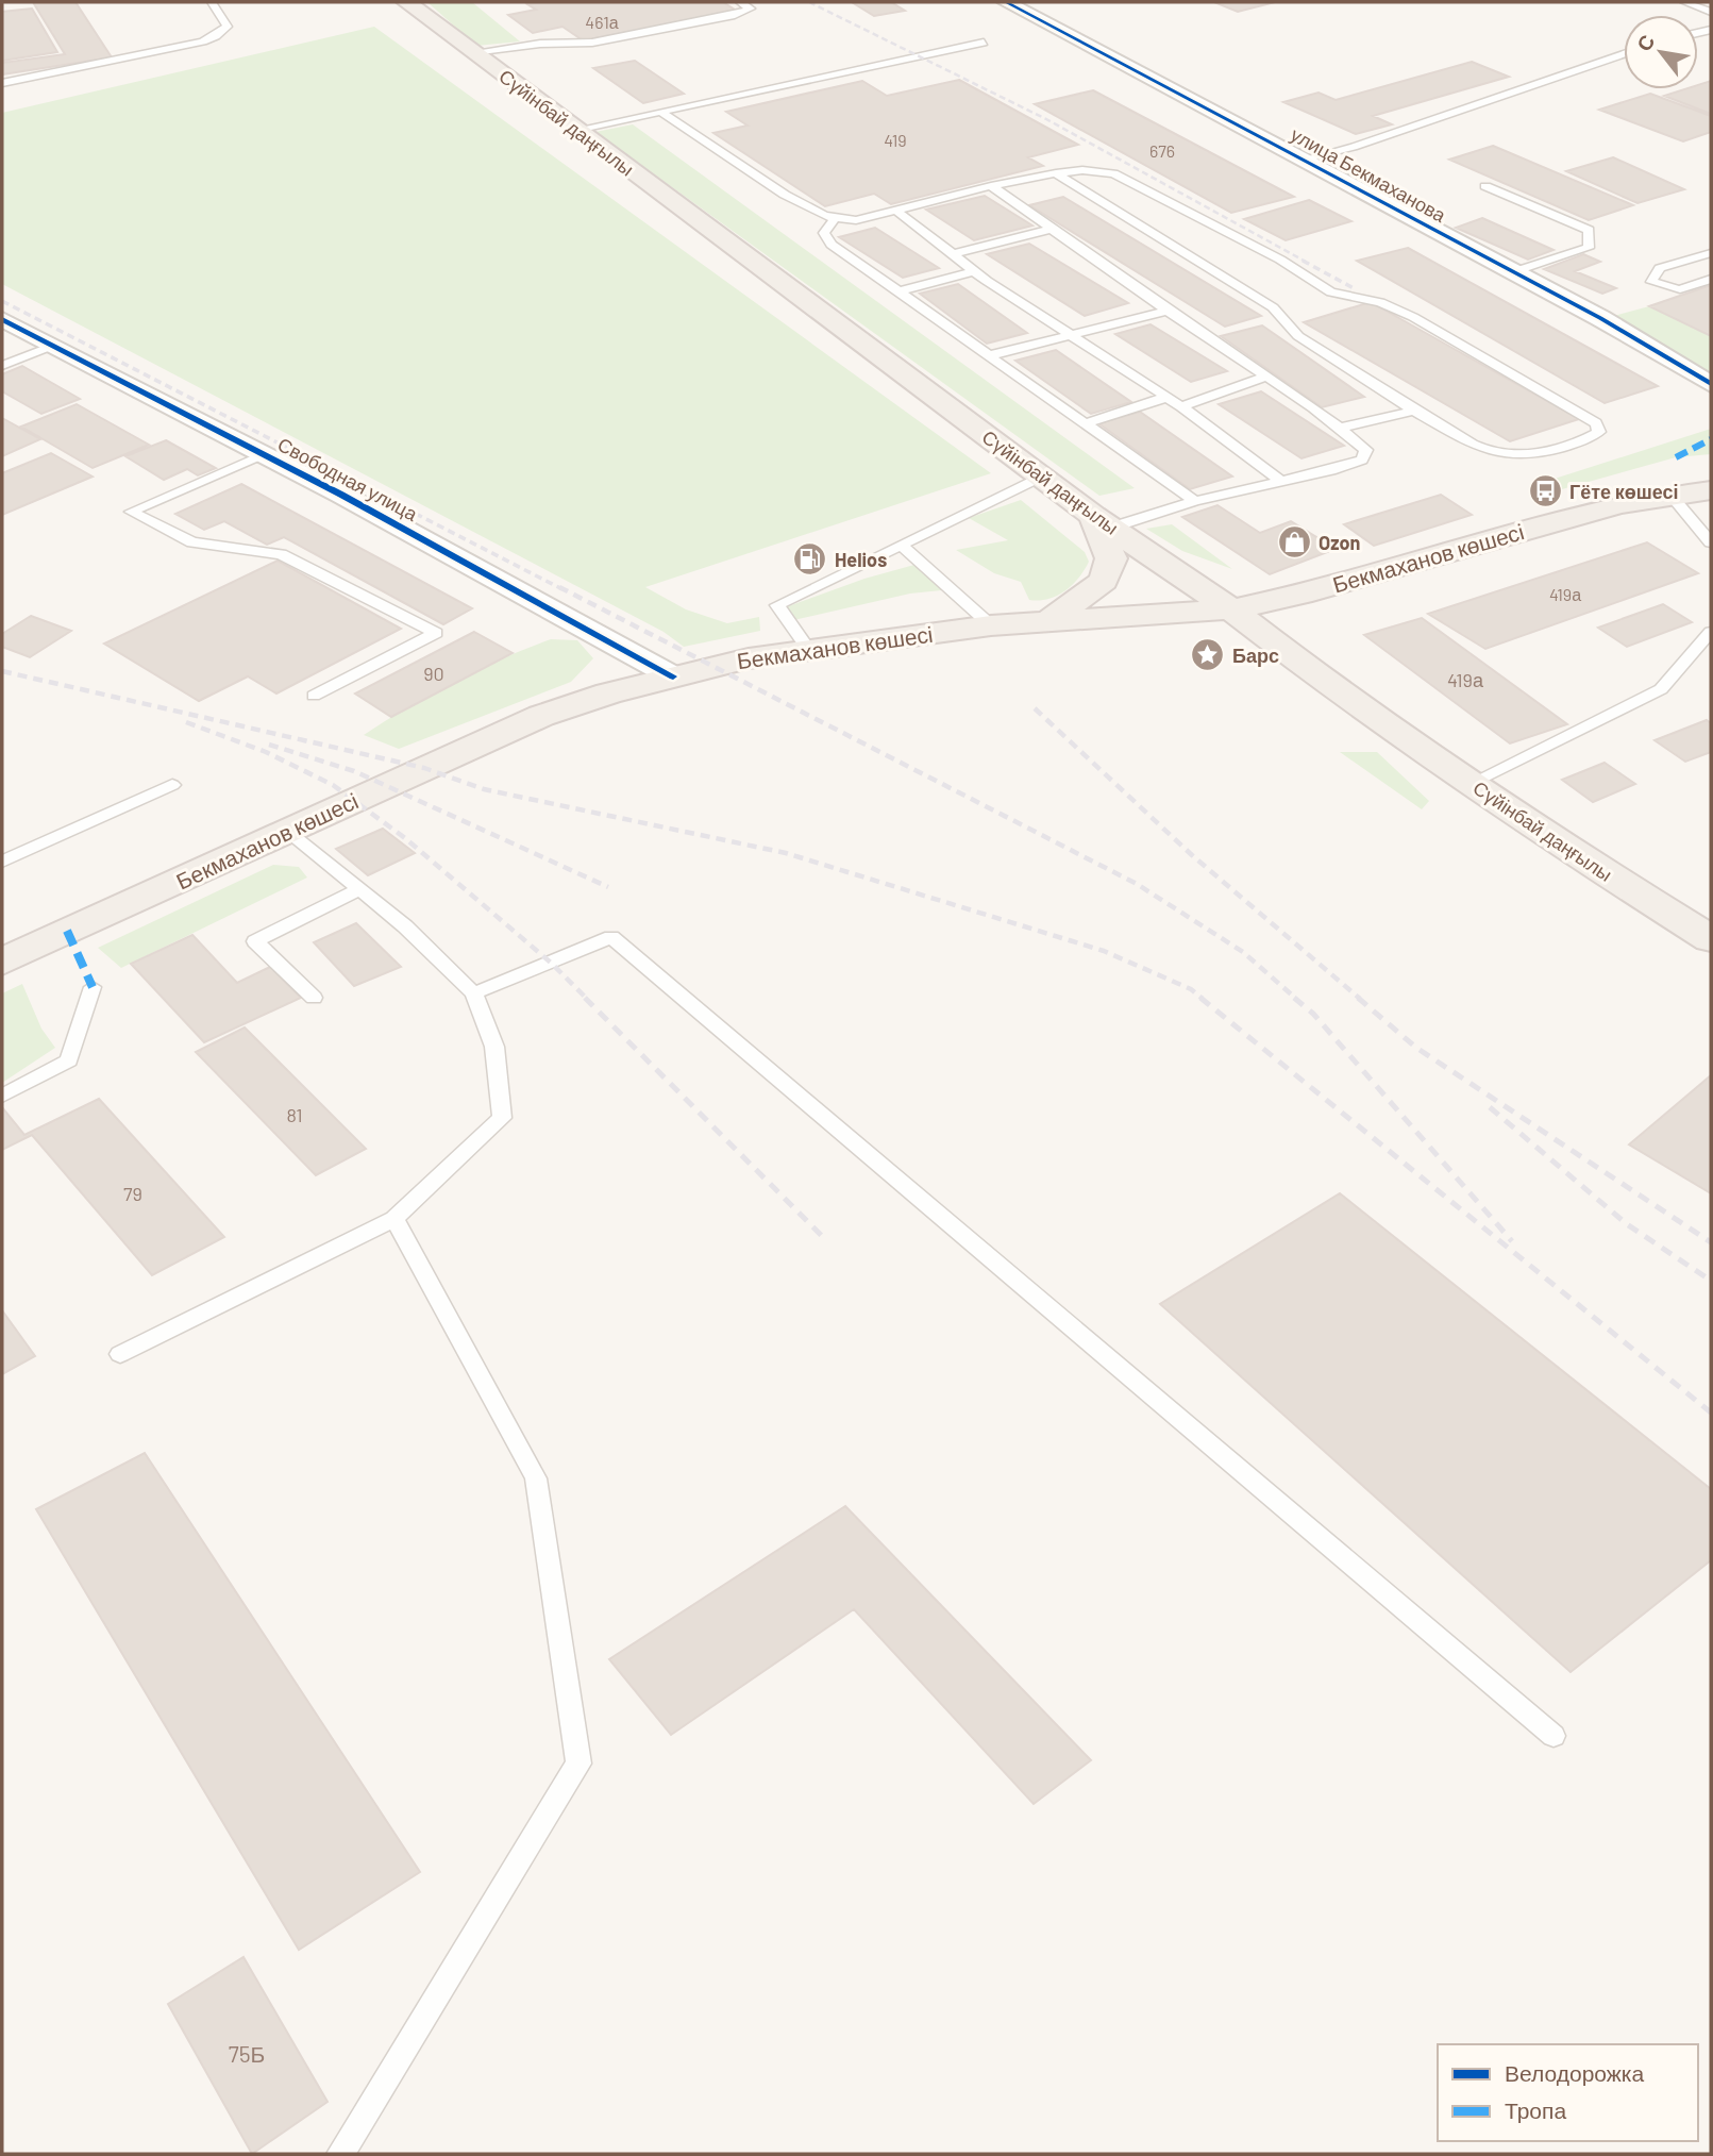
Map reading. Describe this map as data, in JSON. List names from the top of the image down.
{
  "streets": {
    "main road": ["Сүйінбай даңғылы", "Бекмаханов көшесі"],
    "street": ["улица Бекмаханова", "Свободная улица"]
  },
  "crossings": [
    ["Сүйінбай даңғылы", "Бекмаханов көшесі"],
    ["Свободная улица", "Бекмаханов көшесі"]
  ],
  "places": {
    "bus stop": ["Гёте көшесі"],
    "shop": ["Ozon"],
    "fuel station": ["Helios"],
    "place": ["Барс"]
  },
  "house_numbers": [
    "461а",
    "419",
    "676",
    "419а",
    "90",
    "419а",
    "81",
    "79",
    "75Б"
  ],
  "legend": ["Велодорожка", "Тропа"],
  "north": "top left"
}
